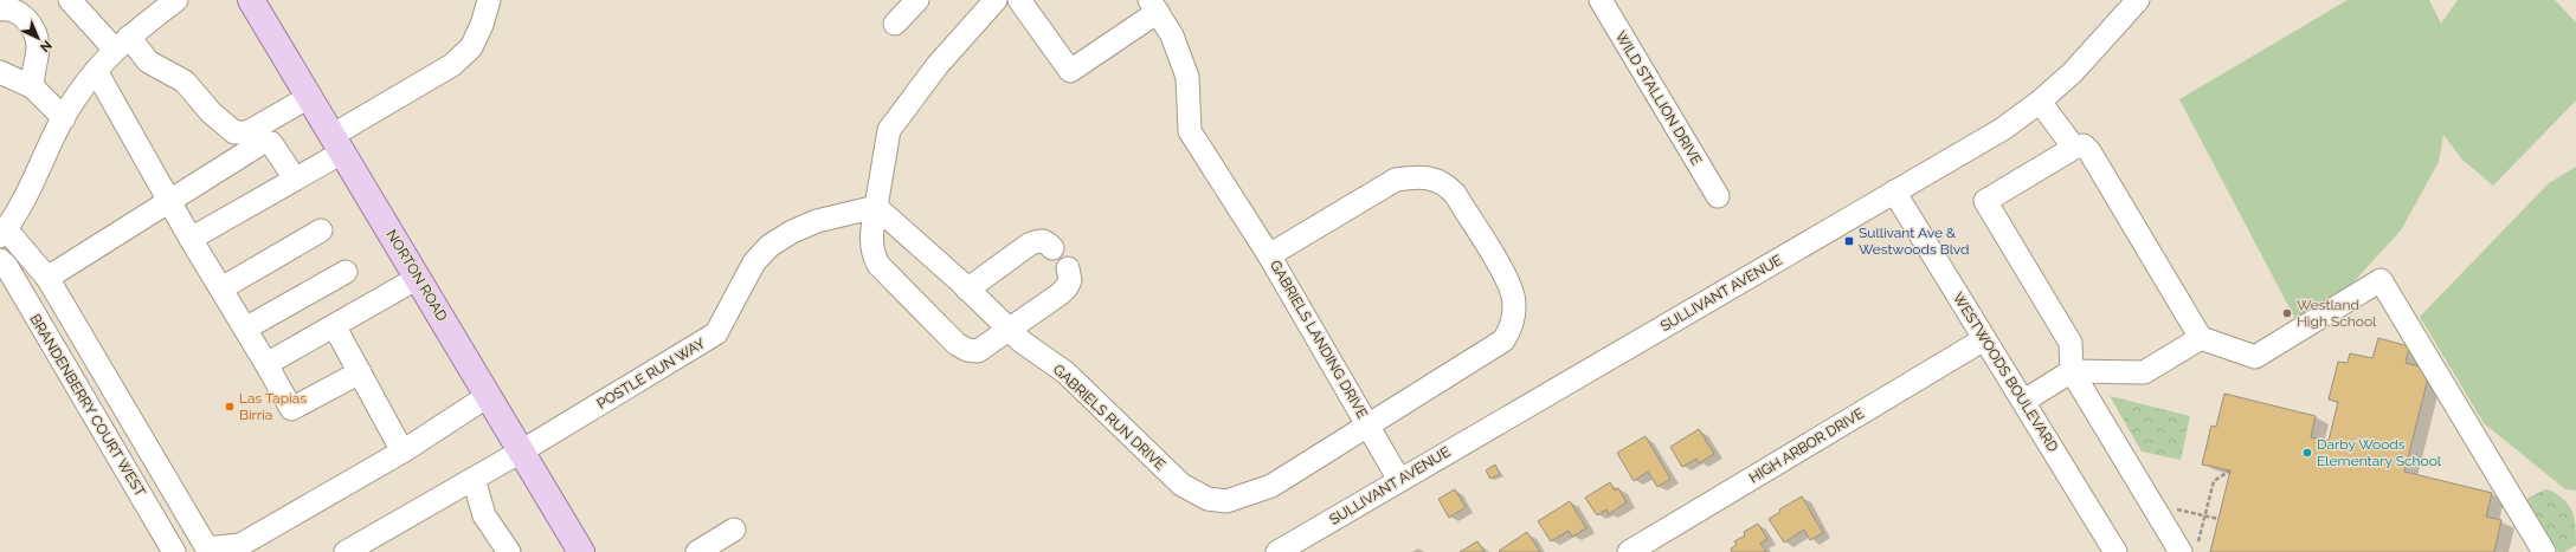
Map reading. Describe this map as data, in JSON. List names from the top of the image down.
{
  "streets": {
    "main road": ["NORTON ROAD"],
    "street": [
      "WILD STALLION DRIVE",
      "SULLIVANT AVENUE",
      "GABRIELS LANDING DRIVE",
      "WESTWOODS BOULEVARD",
      "POSTLE RUN WAY",
      "BRANDENBERRY COURT WEST",
      "GABRIELS RUN DRIVE",
      "HIGH ARBOR DRIVE"
    ]
  },
  "crossings": [
    ["NORTON ROAD", "POSTLE RUN WAY"],
    ["SULLIVANT AVENUE", "GABRIELS LANDING DRIVE"],
    ["SULLIVANT AVENUE", "WESTWOODS BOULEVARD"],
    ["GABRIELS LANDING DRIVE", "GABRIELS RUN DRIVE"],
    ["WESTWOODS BOULEVARD", "HIGH ARBOR DRIVE"],
    ["POSTLE RUN WAY", "GABRIELS RUN DRIVE"]
  ],
  "places": {
    "transit": ["Sullivant Ave & Westwoods Blvd"],
    "other": ["Westland High School", "Las Tapias Birria", "Darby Woods Elementary School"]
  },
  "north": "bottom right"
}
